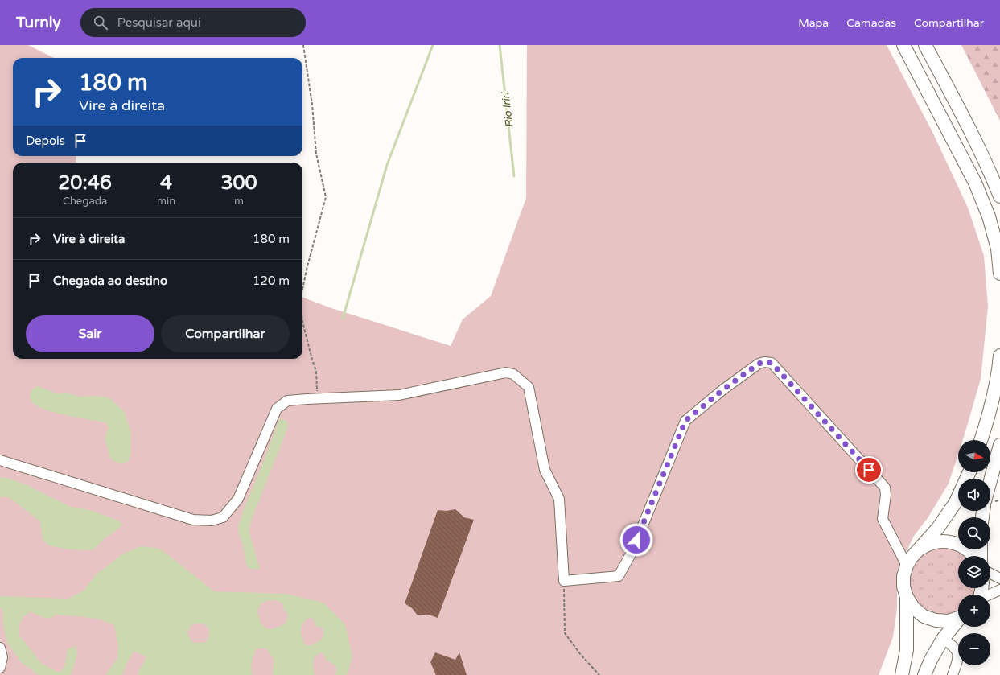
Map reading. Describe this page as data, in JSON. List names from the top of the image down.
{
  "water": ["Rio Iriri"],
  "north": "right",
  "page": {
    "header": "Turnly",
    "search": "Pesquisar aqui",
    "nav": ["Mapa", "Camadas", "Compartilhar"],
    "turn": ["180 m", "Vire à direita"],
    "then": "Depois",
    "eta": [
      "20:46",
      "Chegada",
      "4",
      "min",
      "300",
      "m"
    ],
    "list": [
      {
        "name": "Vire à direita",
        "value": "180 m"
      },
      {
        "name": "Chegada ao destino",
        "value": "120 m"
      }
    ],
    "buttons": ["Sair", "Compartilhar"],
    "map_buttons": ["+", "−"]
  }
}
